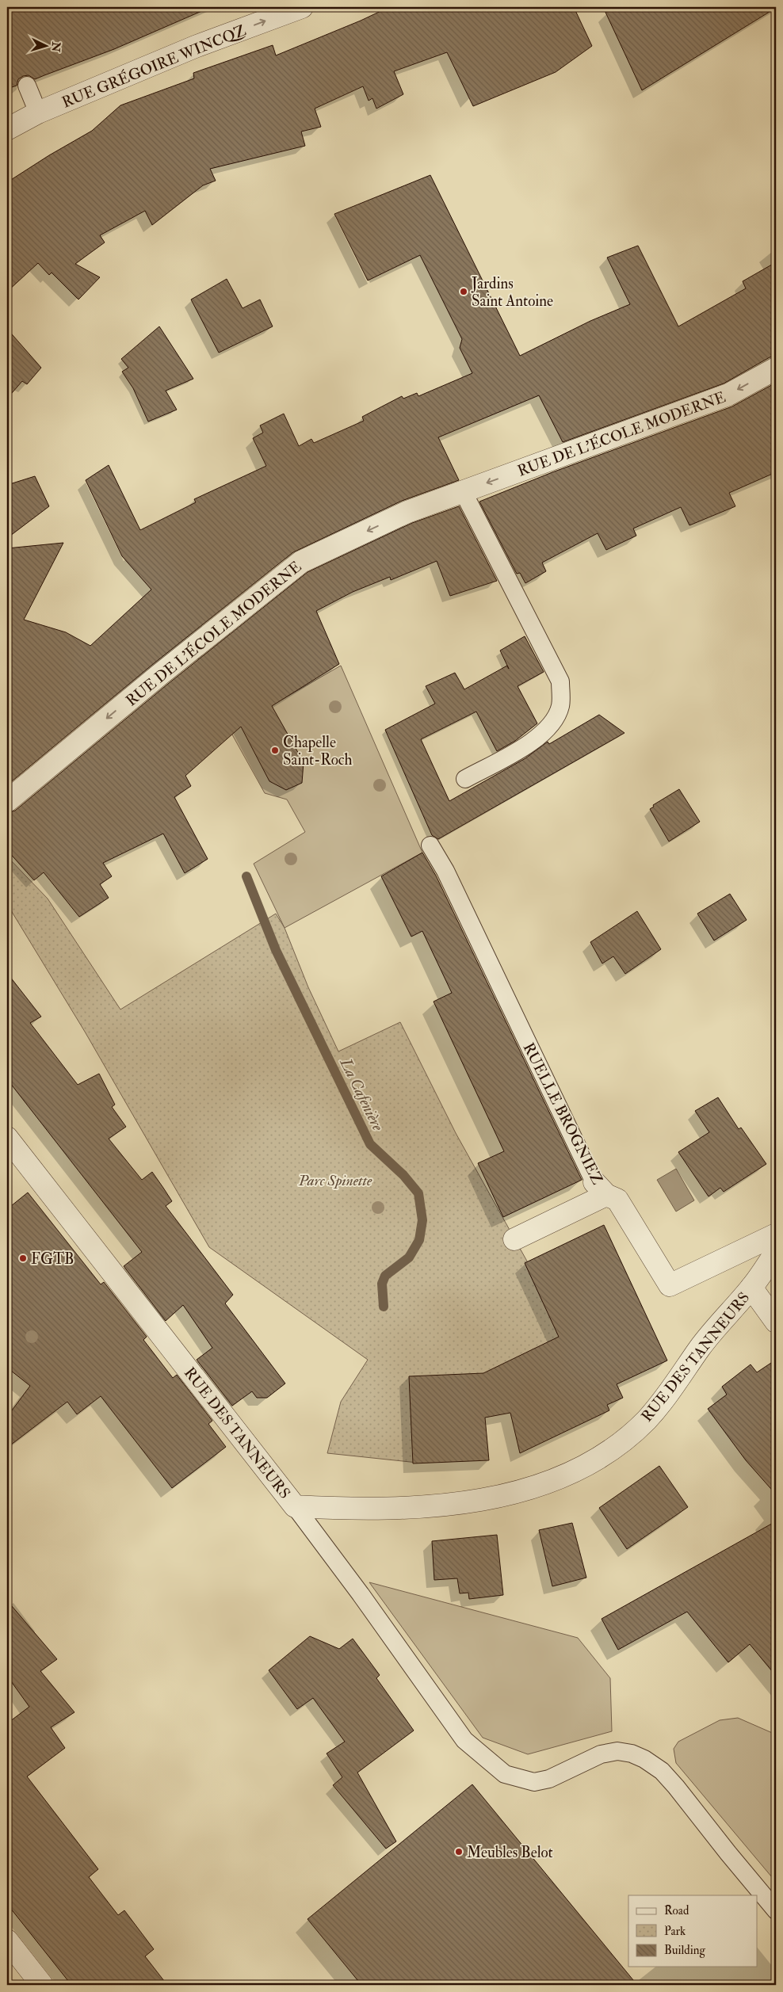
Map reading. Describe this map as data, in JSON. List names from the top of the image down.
{
  "streets": {
    "street": [
      "RUE GRÉGOIRE WINCQZ",
      "RUE DE L'ÉCOLE MODERNE",
      "RUELLE BROGNIEZ",
      "RUE DES TANNEURS"
    ]
  },
  "one_way": ["RUE GRÉGOIRE WINCQZ", "RUE DE L'ÉCOLE MODERNE"],
  "water": ["La Cafenière"],
  "parks": ["Parc Spinette"],
  "places": [
    "Jardins Saint Antoine",
    "Chapelle Saint-Roch",
    "FGTB",
    "Meubles Belot"
  ],
  "legend": ["Road", "Park", "Building"],
  "north": "right"
}
